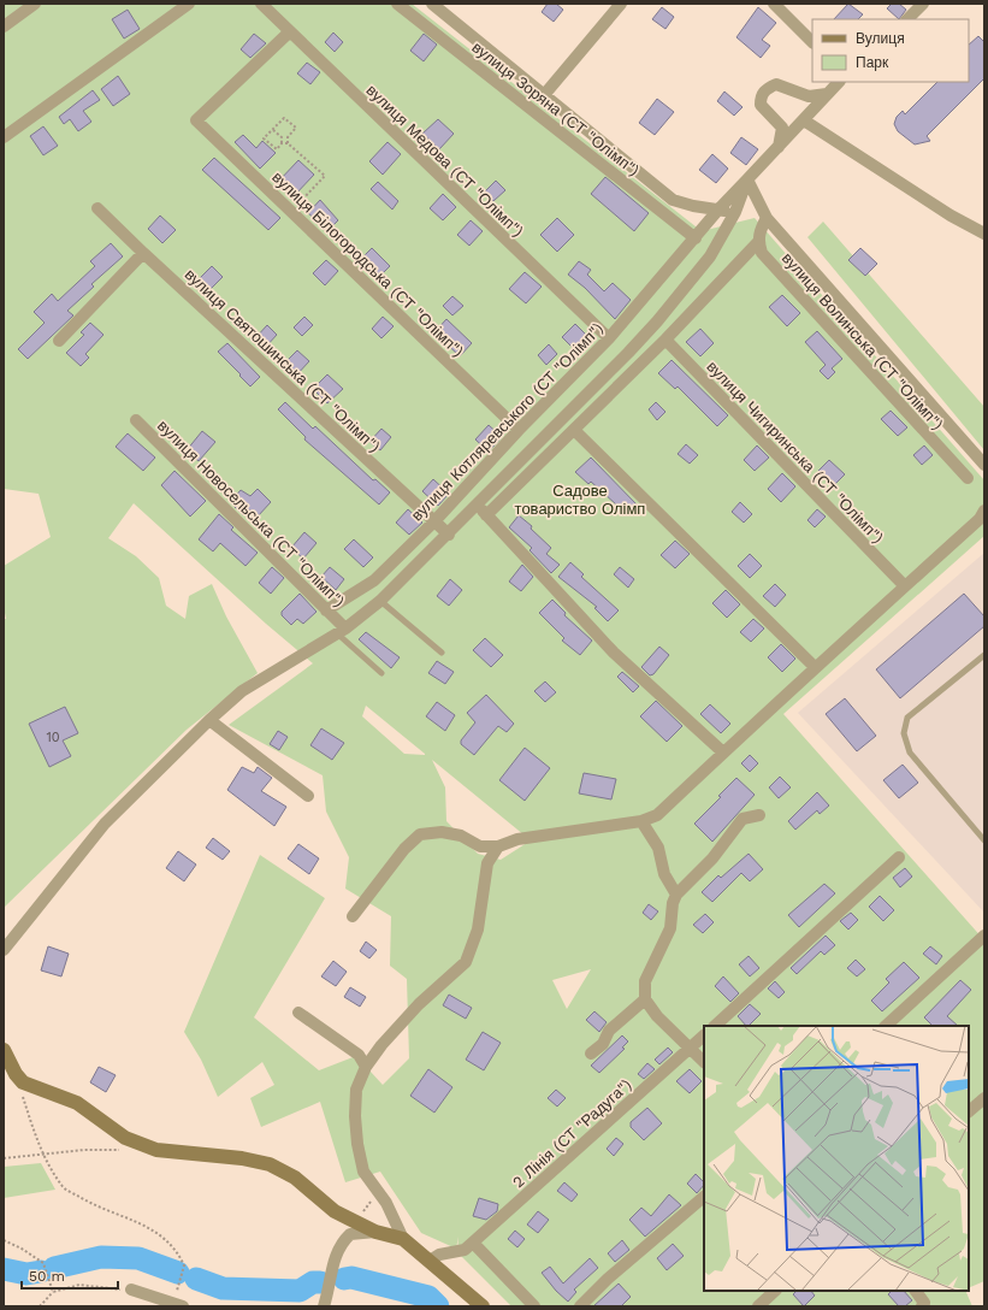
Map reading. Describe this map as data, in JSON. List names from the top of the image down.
{
  "streets": {
    "street": [
      "вулиця Зоряна (СТ \"Олімп\")",
      "вулиця Медова (СТ \"Олімп\")",
      "вулиця Білогородська (СТ \"Олімп\")",
      "вулиця Волинська (СТ \"Олімп\")",
      "вулиця Святошинська (СТ \"Олімп\")",
      "вулиця Котляревського (СТ \"Олімп\")",
      "вулиця Чигиринська (СТ \"Олімп\")",
      "вулиця Новосельська (СТ \"Олімп\")",
      "2 Лінія (СТ \"Радуга\")"
    ]
  },
  "crossings": [
    ["вулиця Зоряна (СТ \"Олімп\")", "вулиця Котляревського (СТ \"Олімп\")"],
    ["вулиця Медова (СТ \"Олімп\")", "вулиця Білогородська (СТ \"Олімп\")"],
    ["вулиця Медова (СТ \"Олімп\")", "вулиця Котляревського (СТ \"Олімп\")"],
    ["вулиця Білогородська (СТ \"Олімп\")", "вулиця Котляревського (СТ \"Олімп\")"],
    ["вулиця Святошинська (СТ \"Олімп\")", "вулиця Котляревського (СТ \"Олімп\")"],
    ["вулиця Котляревського (СТ \"Олімп\")", "вулиця Новосельська (СТ \"Олімп\")"]
  ],
  "parks": ["Садове товариство Олімп"],
  "house_numbers": ["10"],
  "legend": ["Вулиця", "Парк"],
  "scale_bar": "50 m"
}
